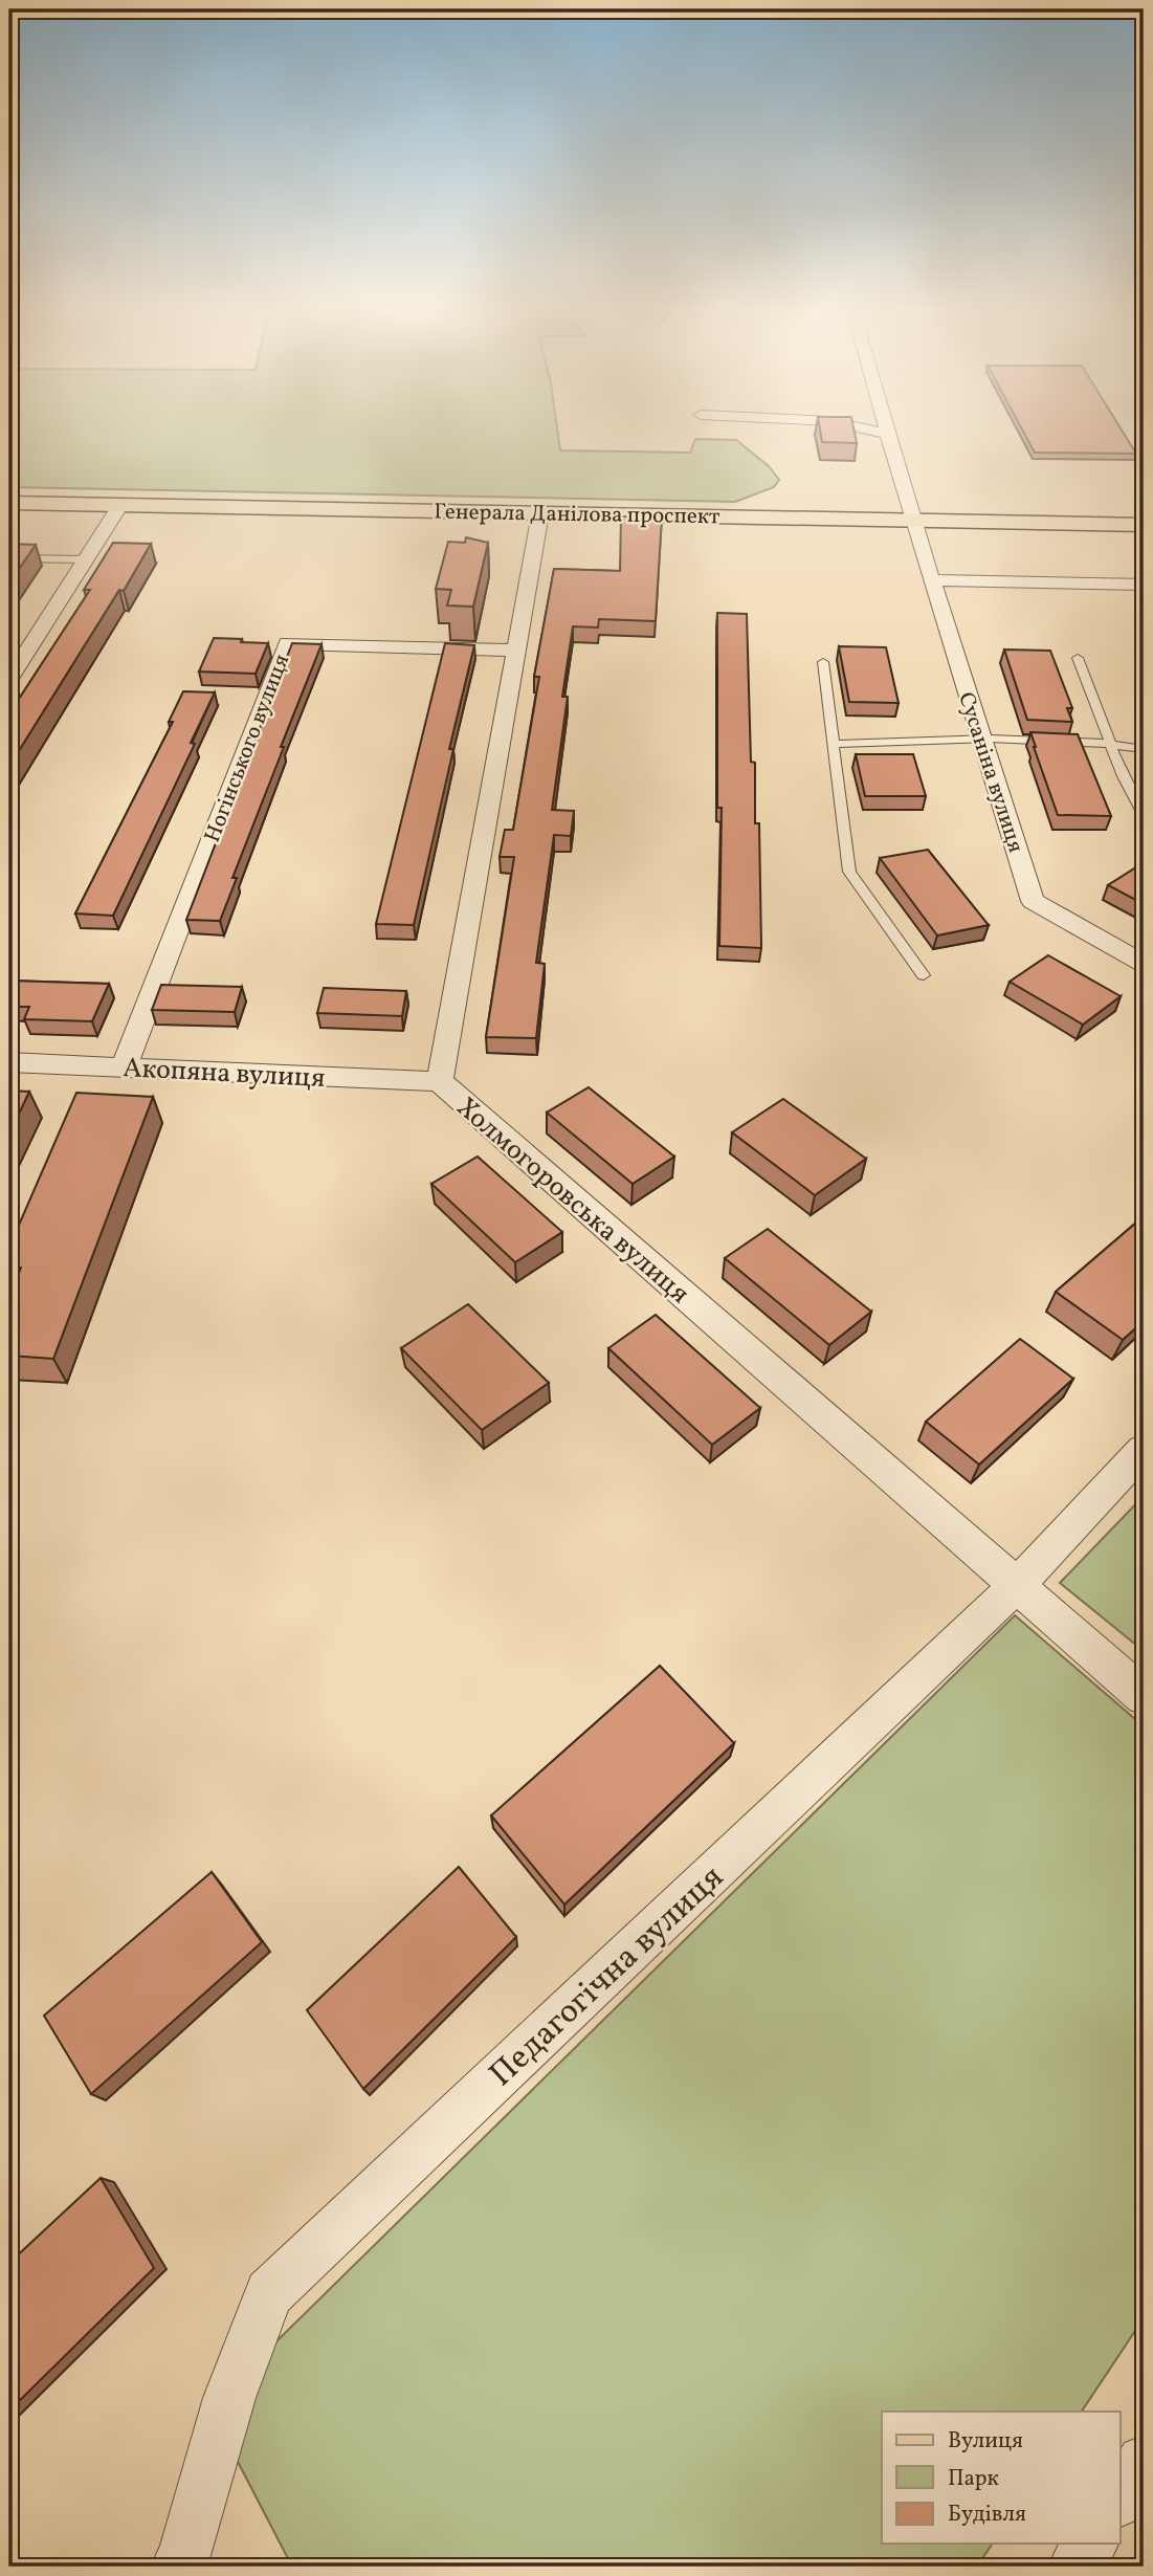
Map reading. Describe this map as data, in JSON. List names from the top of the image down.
{
  "streets": {
    "main road": ["Генерала Данілова проспект"],
    "street": [
      "Ногінського вулиця",
      "Сусаніна вулиця",
      "Акопяна вулиця",
      "Холмогоровська вулиця",
      "Педагогічна вулиця"
    ]
  },
  "crossings": [
    ["Генерала Данілова проспект", "Сусаніна вулиця"],
    ["Генерала Данілова проспект", "Холмогоровська вулиця"],
    ["Ногінського вулиця", "Акопяна вулиця"],
    ["Ногінського вулиця", "Холмогоровська вулиця"],
    ["Акопяна вулиця", "Холмогоровська вулиця"],
    ["Холмогоровська вулиця", "Педагогічна вулиця"]
  ],
  "legend": ["Вулиця", "Парк", "Будівля"]
}
